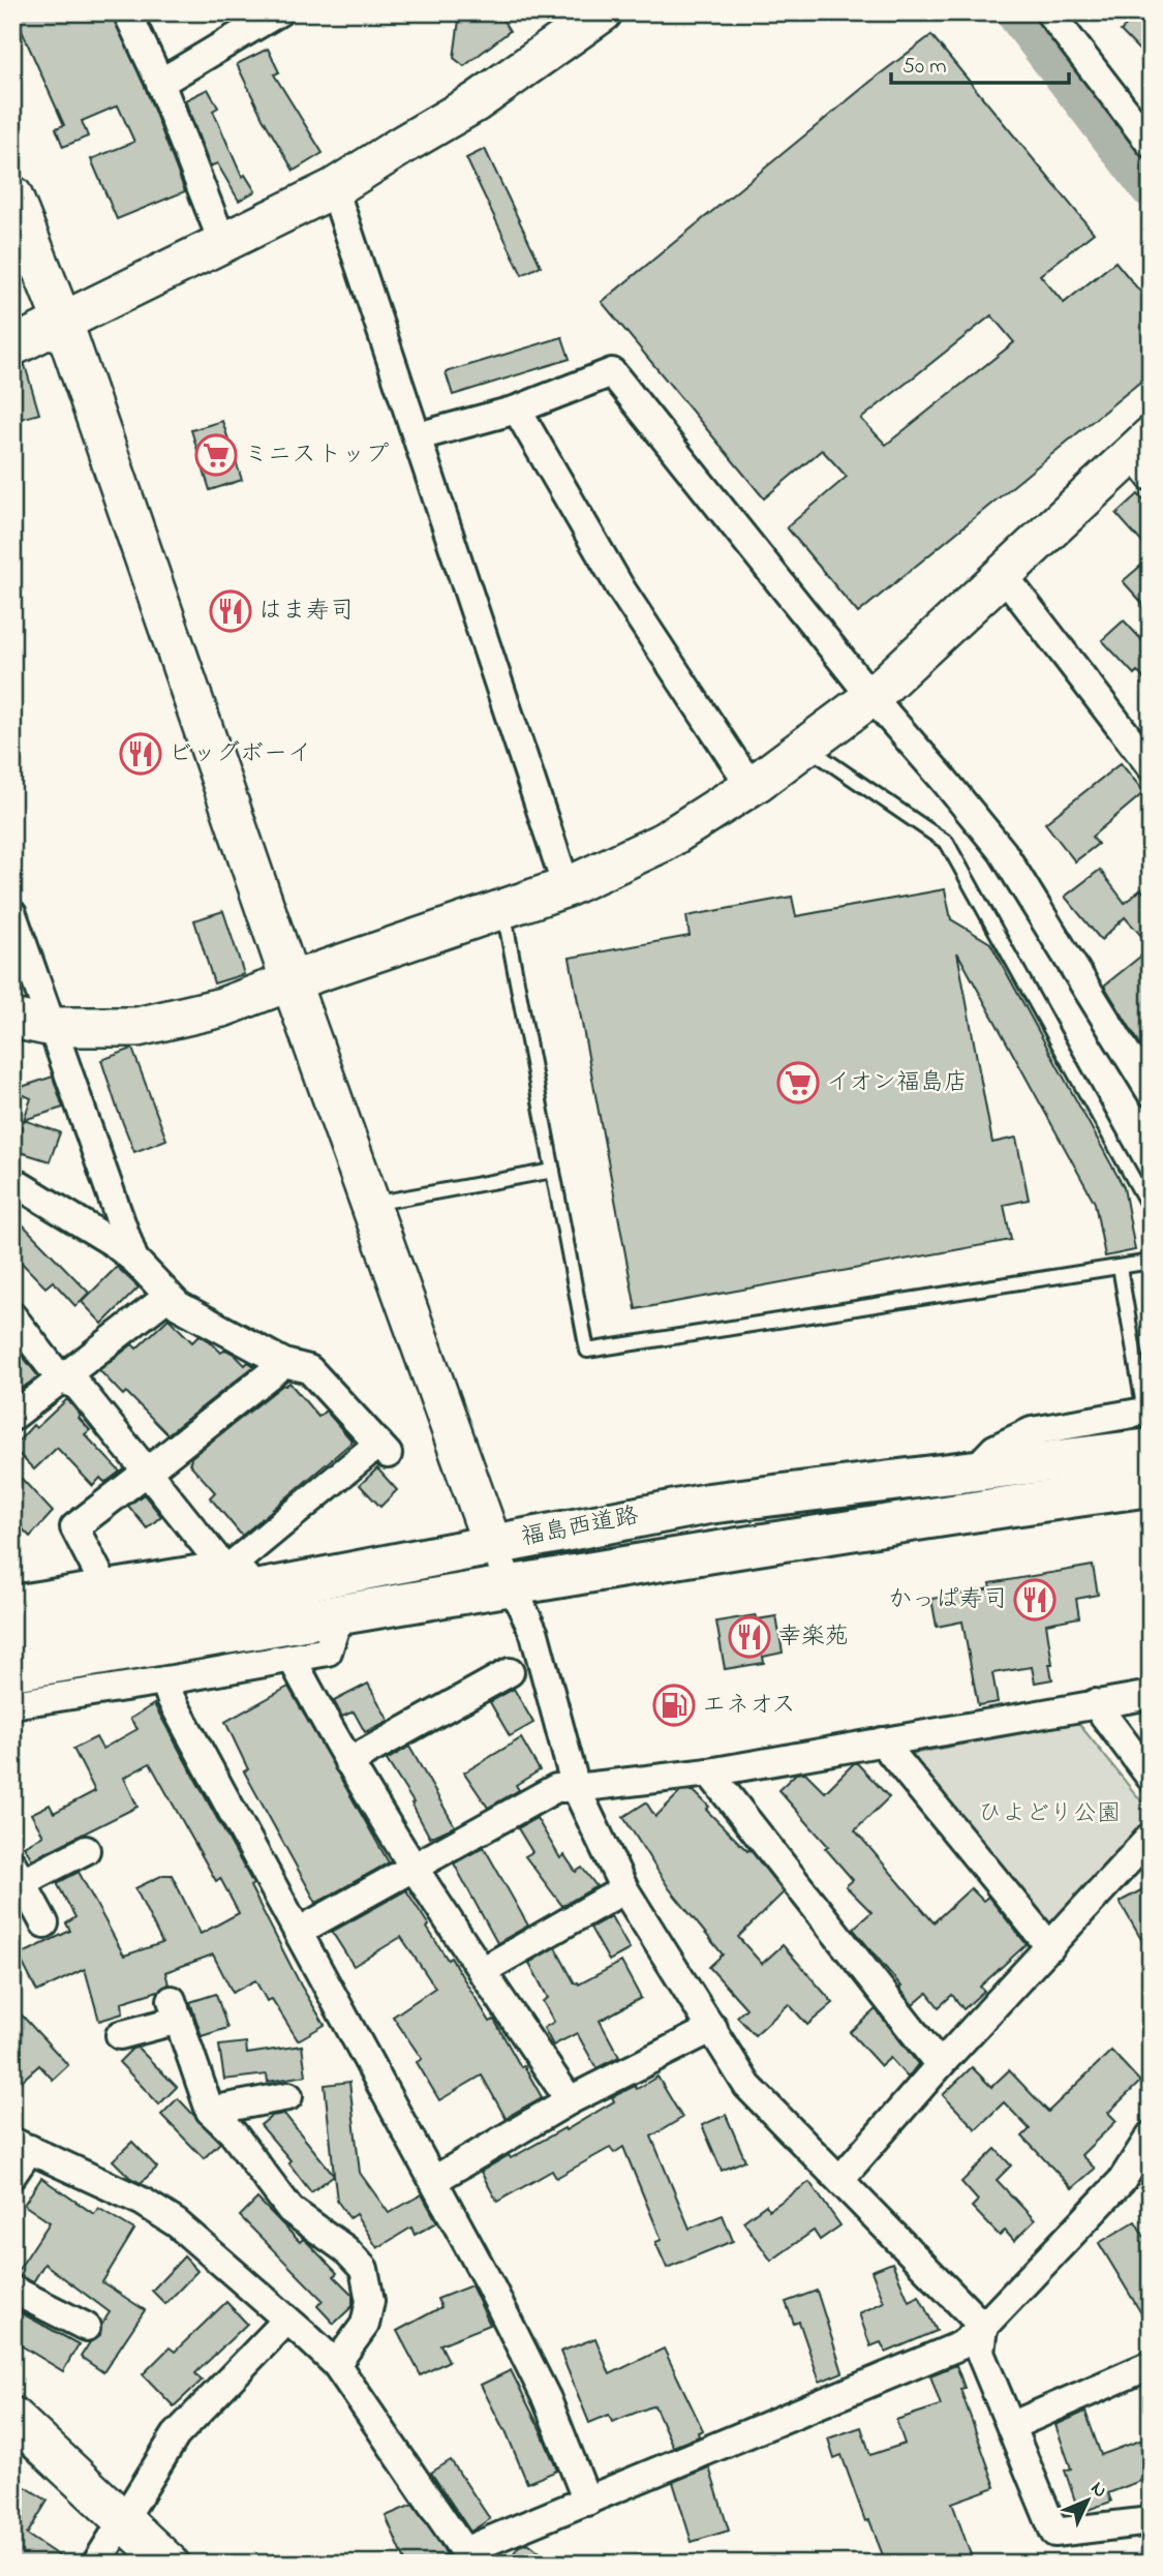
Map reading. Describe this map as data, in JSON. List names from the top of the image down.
{
  "streets": {
    "highway": ["福島西道路"]
  },
  "parks": ["ひよどり公園"],
  "places": {
    "supermarket": ["ミニストップ", "イオン福島店"],
    "restaurant": [
      "はま寿司",
      "ビッグボーイ",
      "かっぱ寿司",
      "幸楽苑"
    ],
    "fuel station": ["エネオス"]
  },
  "scale_bar": "50 m",
  "north": "top right"
}
